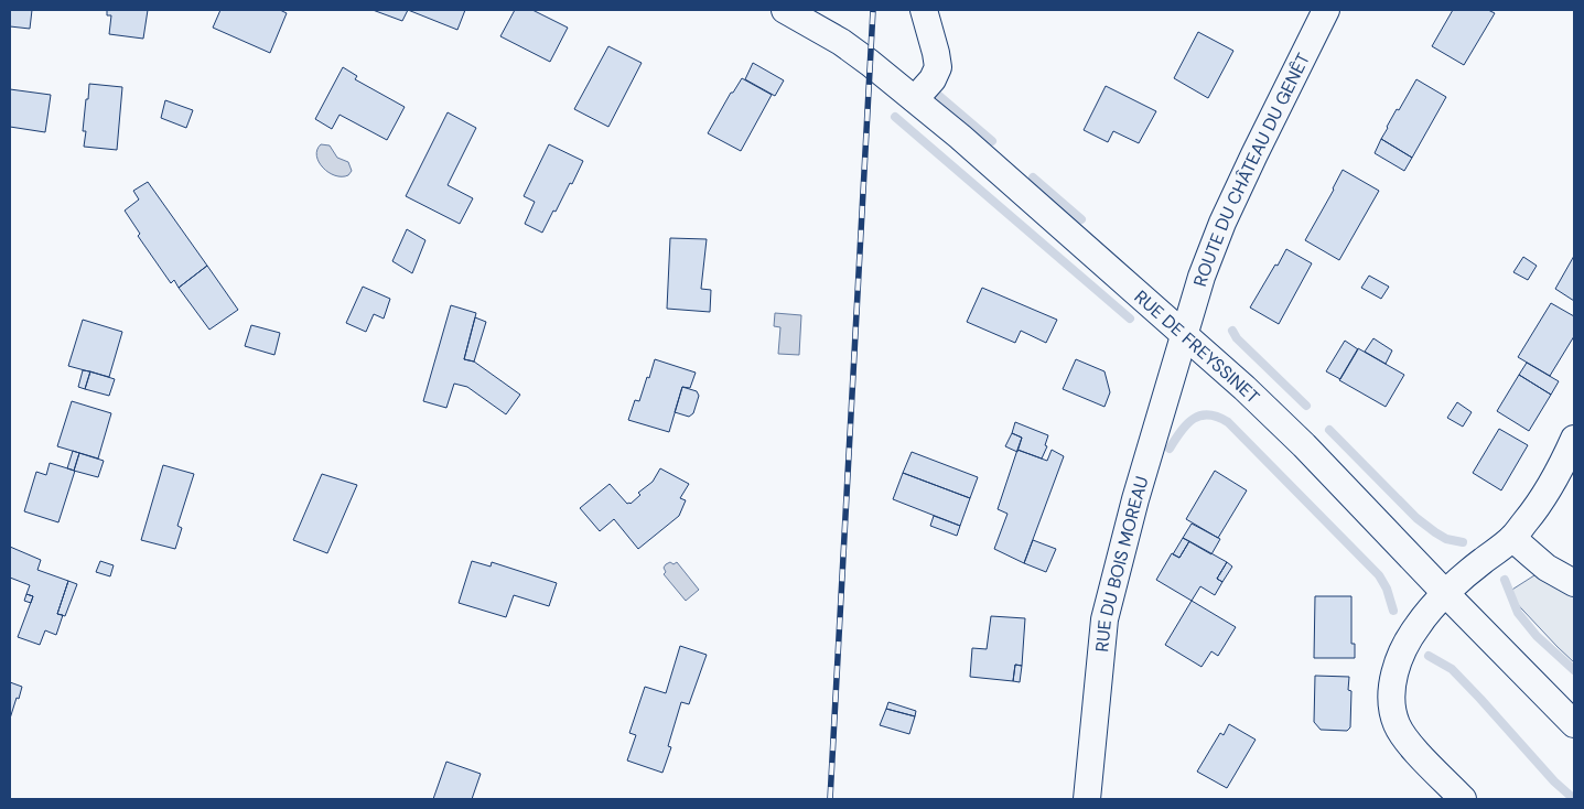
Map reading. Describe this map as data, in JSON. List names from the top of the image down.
{
  "streets": {
    "street": ["ROUTE DU CHÂTEAU DU GENÊT", "RUE DE FREYSSINET", "RUE DU BOIS MOREAU"]
  },
  "crossings": [
    ["ROUTE DU CHÂTEAU DU GENÊT", "RUE DE FREYSSINET"],
    ["ROUTE DU CHÂTEAU DU GENÊT", "RUE DU BOIS MOREAU"],
    ["RUE DE FREYSSINET", "RUE DU BOIS MOREAU"]
  ]
}
